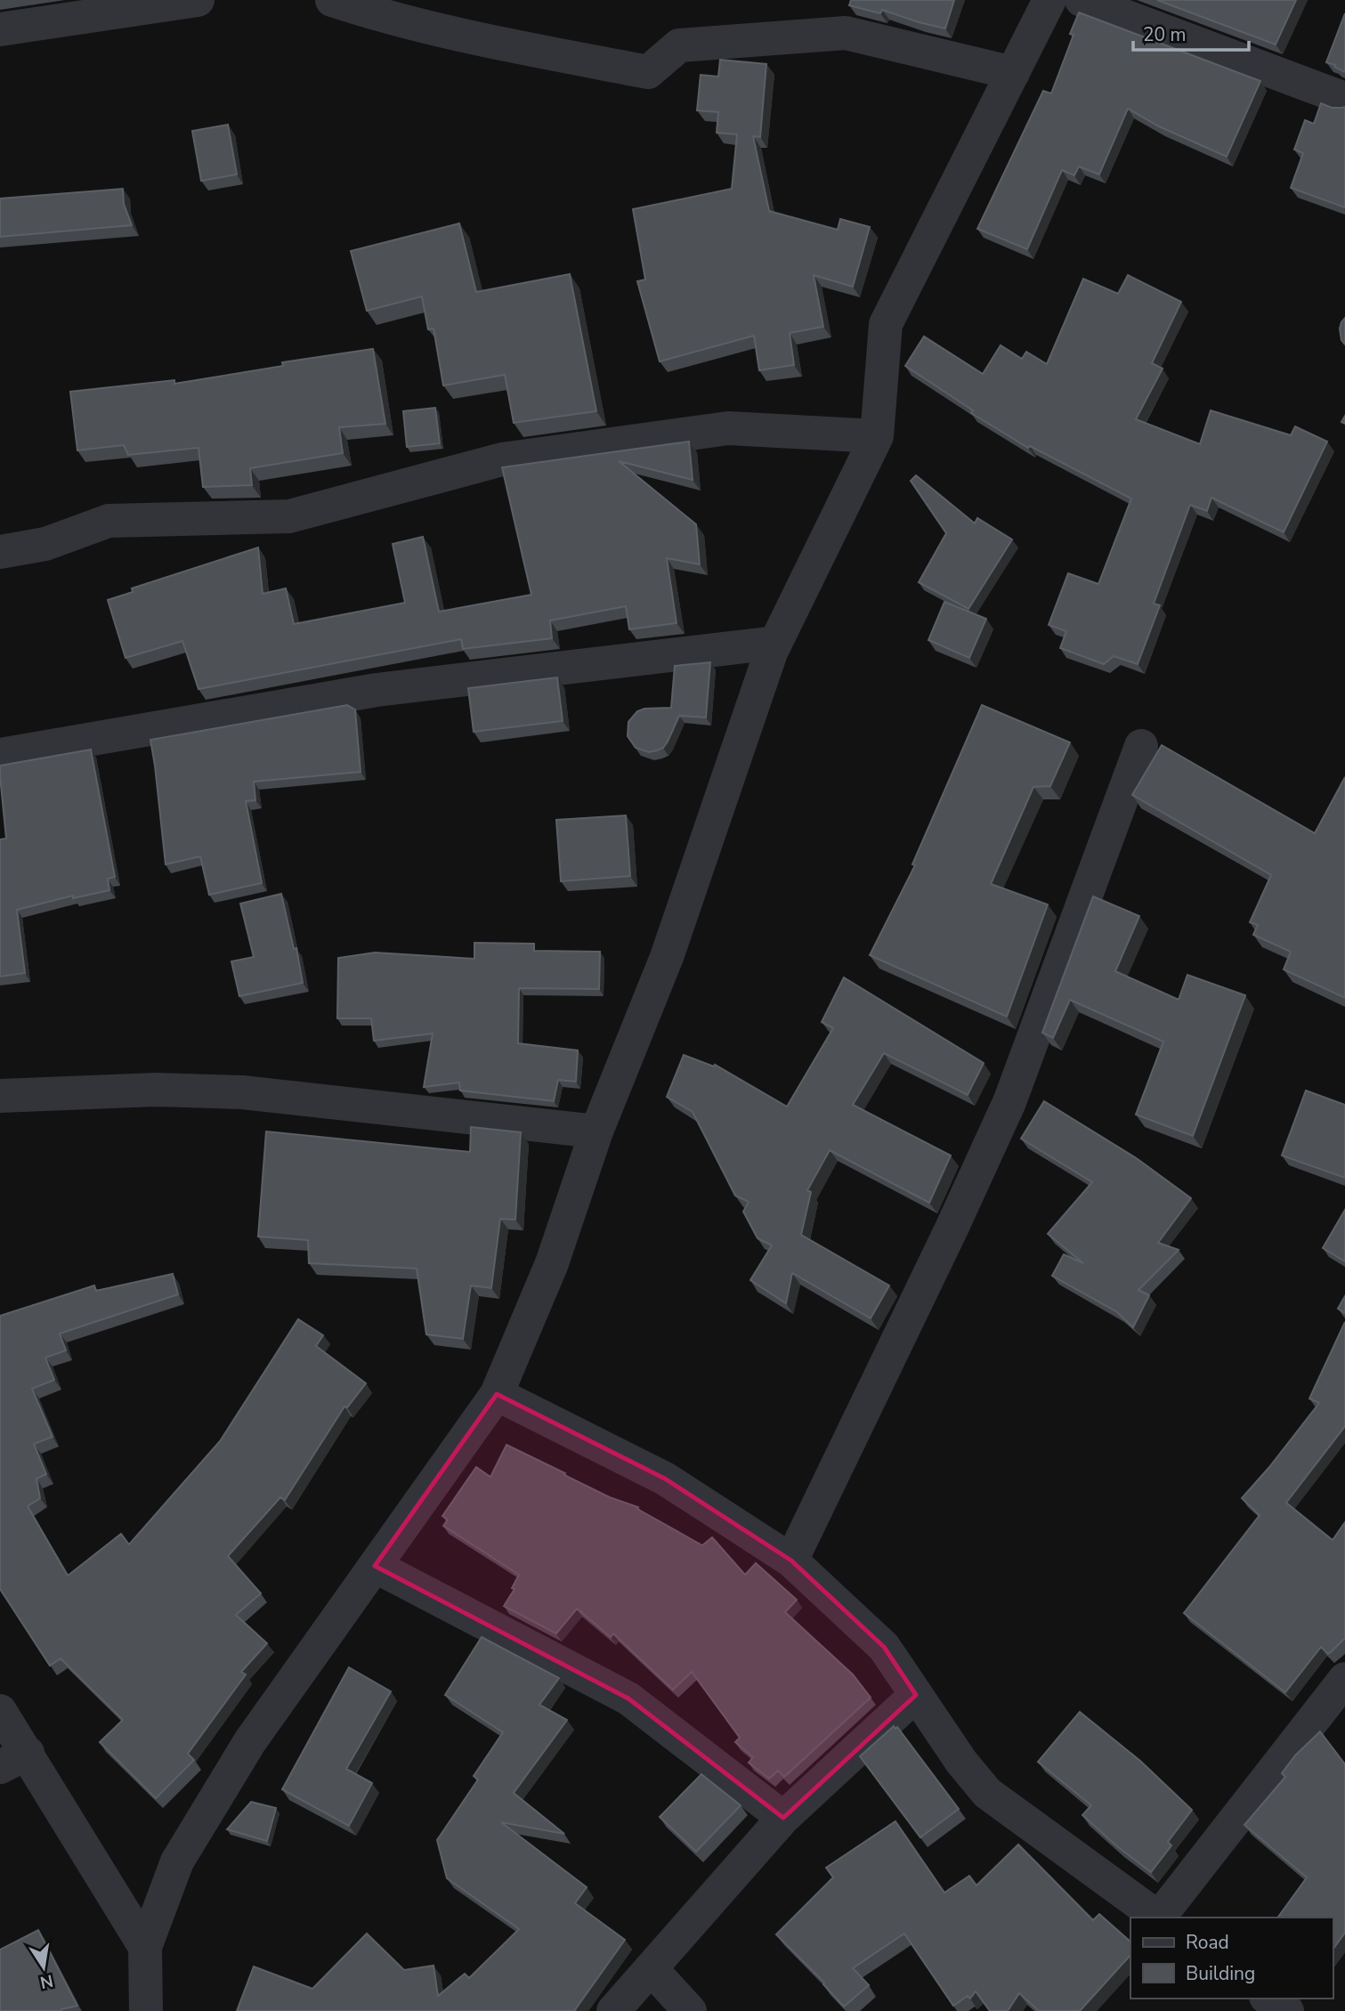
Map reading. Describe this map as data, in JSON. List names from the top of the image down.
{
  "legend": ["Road", "Building"],
  "scale_bar": "20 m",
  "north": "bottom"
}
